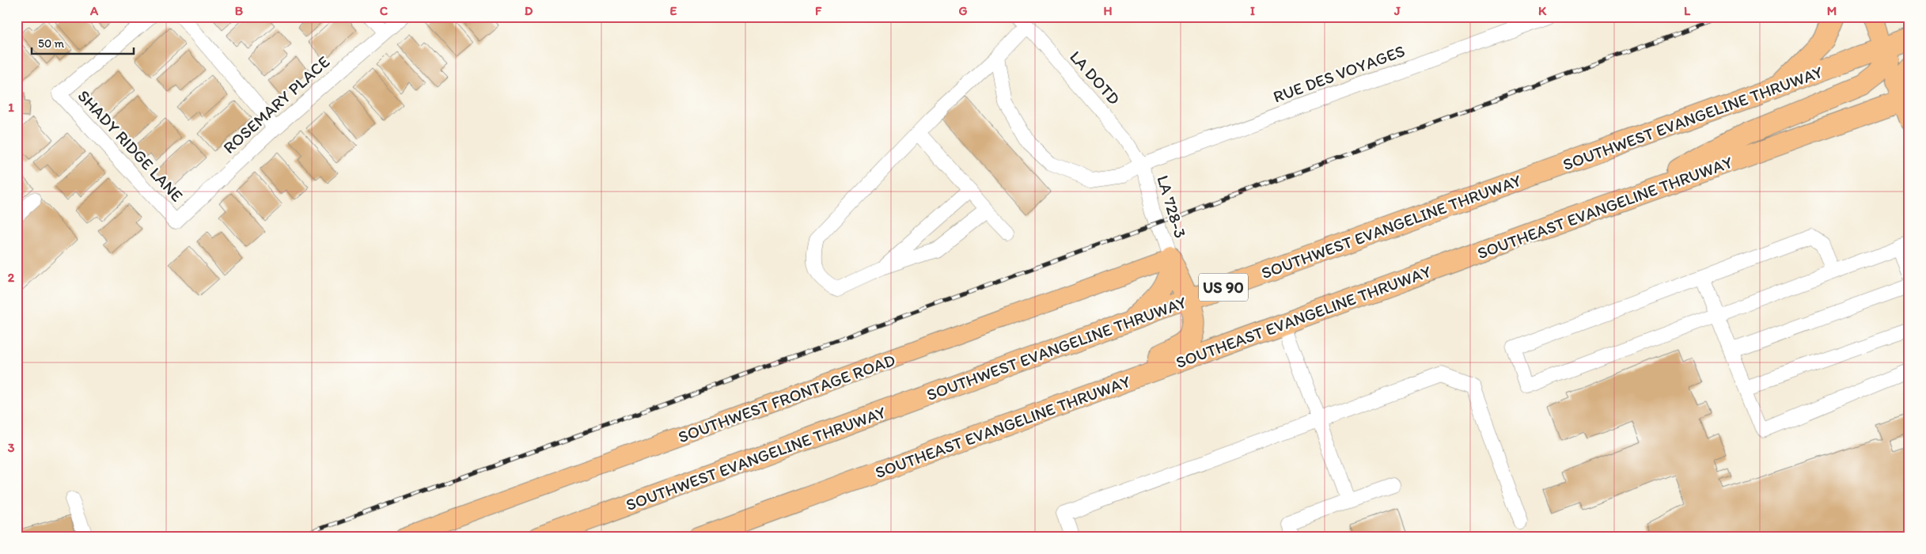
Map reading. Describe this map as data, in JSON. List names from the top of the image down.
{
  "streets": {
    "highway": ["SOUTHWEST EVANGELINE THRUWAY", "SOUTHEAST EVANGELINE THRUWAY", "US 90"],
    "main road": ["SOUTHWEST FRONTAGE ROAD"],
    "street": [
      "RUE DES VOYAGES",
      "LA DOTD",
      "ROSEMARY PLACE",
      "SHADY RIDGE LANE",
      "LA 728-3"
    ]
  },
  "crossings": [
    ["RUE DES VOYAGES", "LA DOTD"],
    ["RUE DES VOYAGES", "LA 728-3"],
    ["LA DOTD", "LA 728-3"],
    ["ROSEMARY PLACE", "SHADY RIDGE LANE"],
    ["LA 728-3", "SOUTHWEST FRONTAGE ROAD"]
  ],
  "scale_bar": "50 m",
  "grid": {
    "columns": [
      "A",
      "B",
      "C",
      "D",
      "E",
      "F",
      "G",
      "H",
      "I",
      "J",
      "K",
      "L",
      "M"
    ],
    "rows": ["1", "2", "3"]
  }
}
